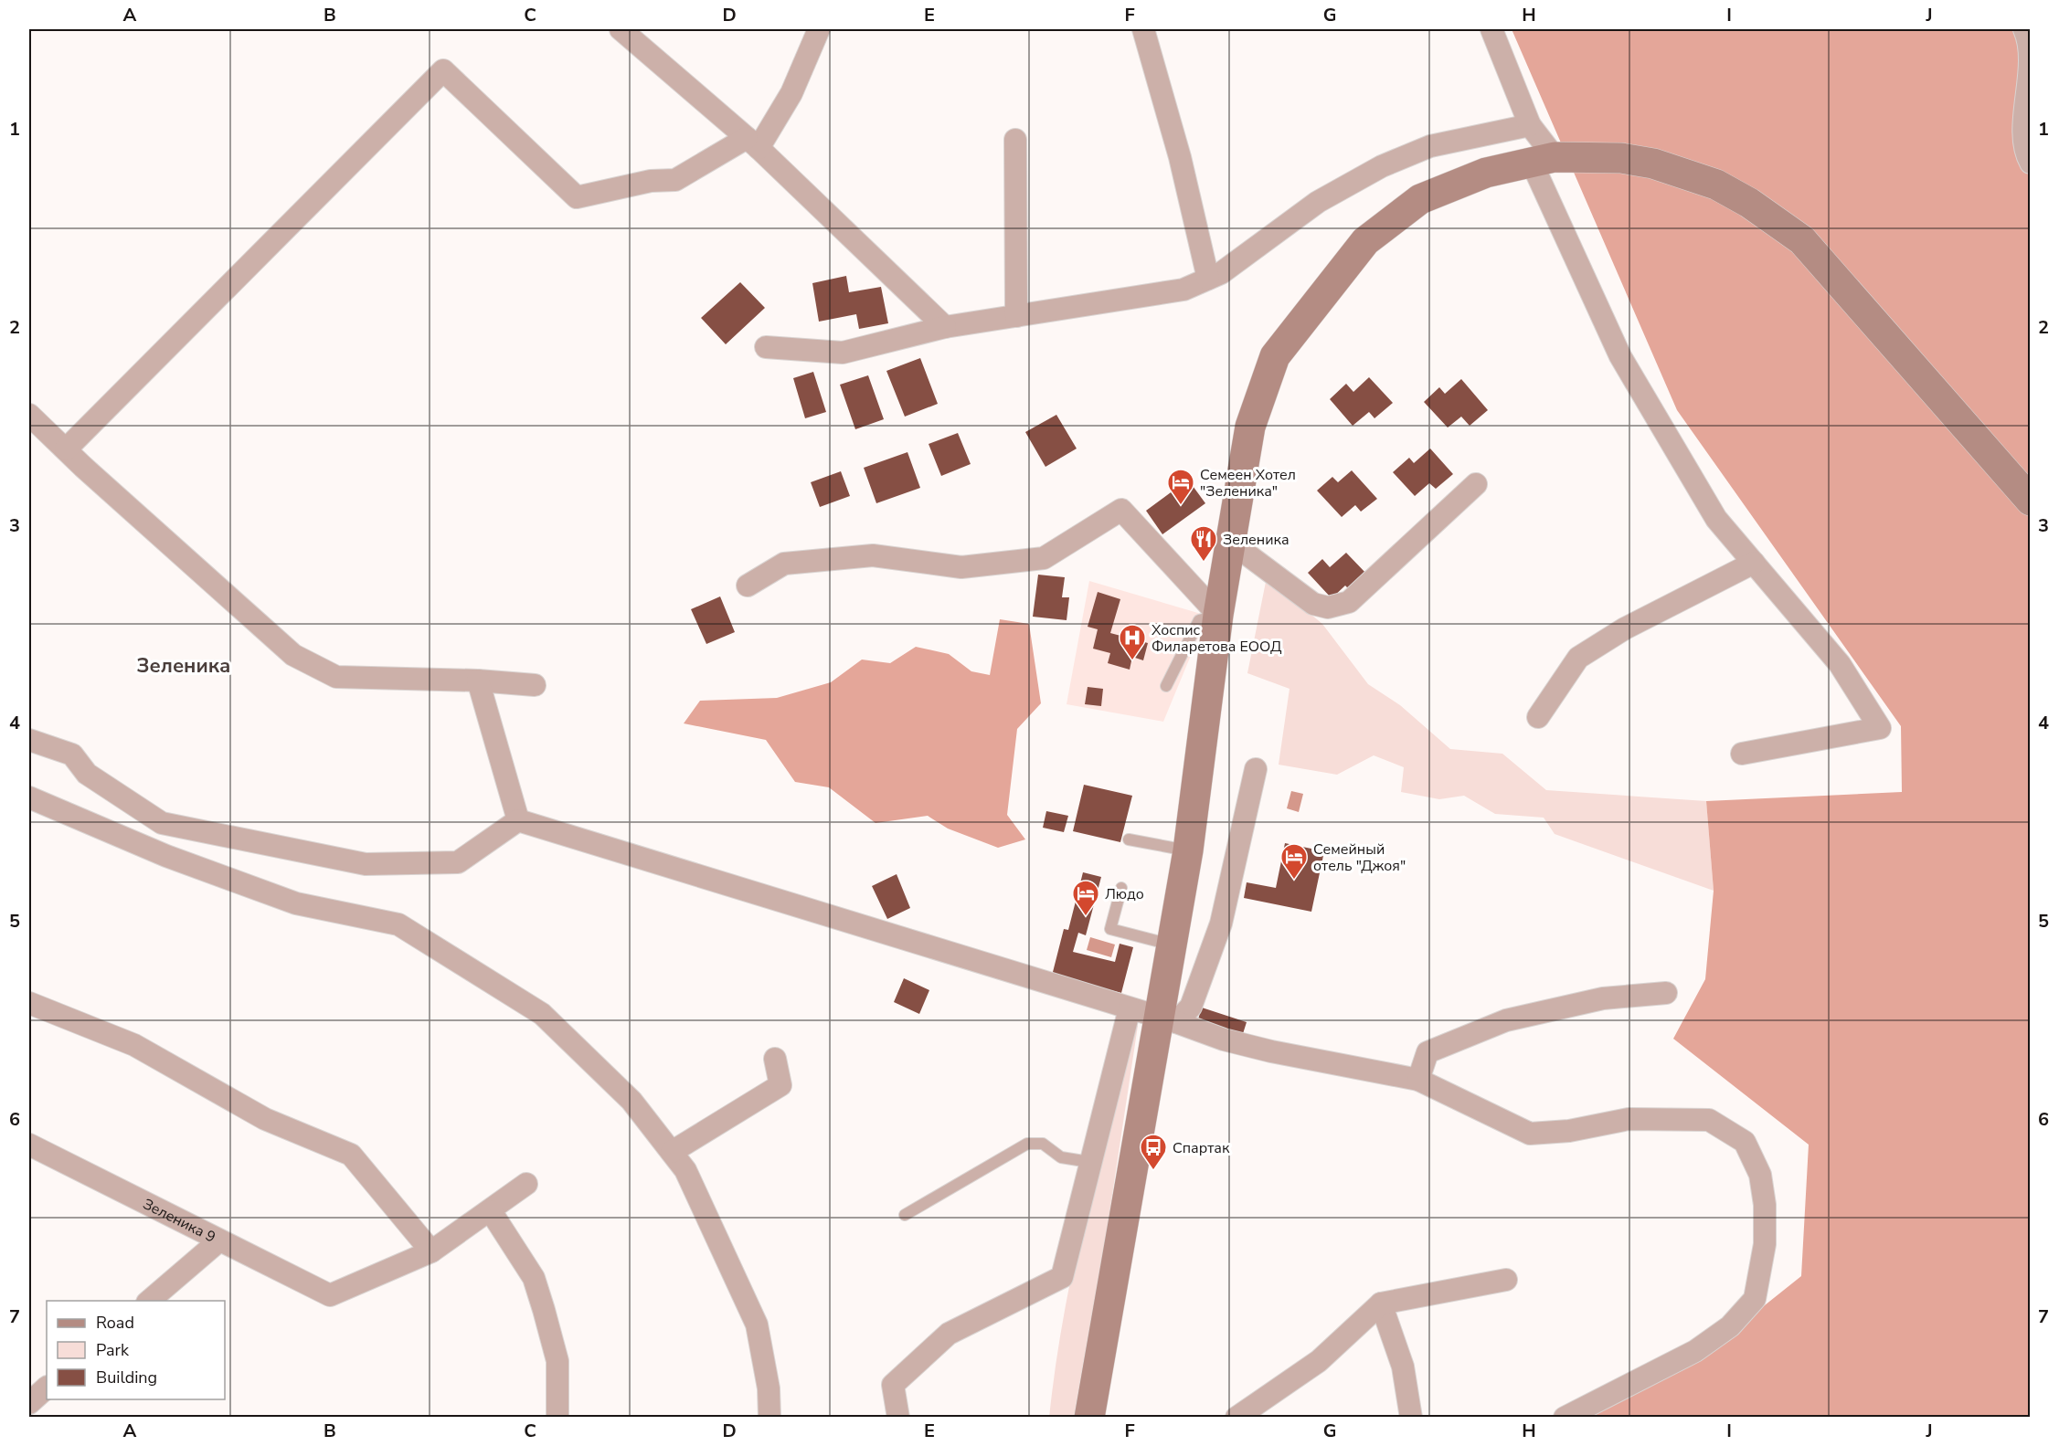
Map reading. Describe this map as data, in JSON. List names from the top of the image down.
{
  "streets": {
    "street": ["Зеленика 9"]
  },
  "districts": ["Зеленика"],
  "places": {
    "hotel": ["Семеен Хотел \"Зеленика\"", "Семейный отель \"Джоя\"", "Людо"],
    "restaurant": ["Зеленика"],
    "hospital": ["Хоспис Филаретова ЕООД"],
    "bus stop": ["Спартак"]
  },
  "legend": ["Road", "Park", "Building"],
  "grid": {
    "columns": [
      "A",
      "B",
      "C",
      "D",
      "E",
      "F",
      "G",
      "H",
      "I",
      "J"
    ],
    "rows": [
      "1",
      "2",
      "3",
      "4",
      "5",
      "6",
      "7"
    ]
  }
}
